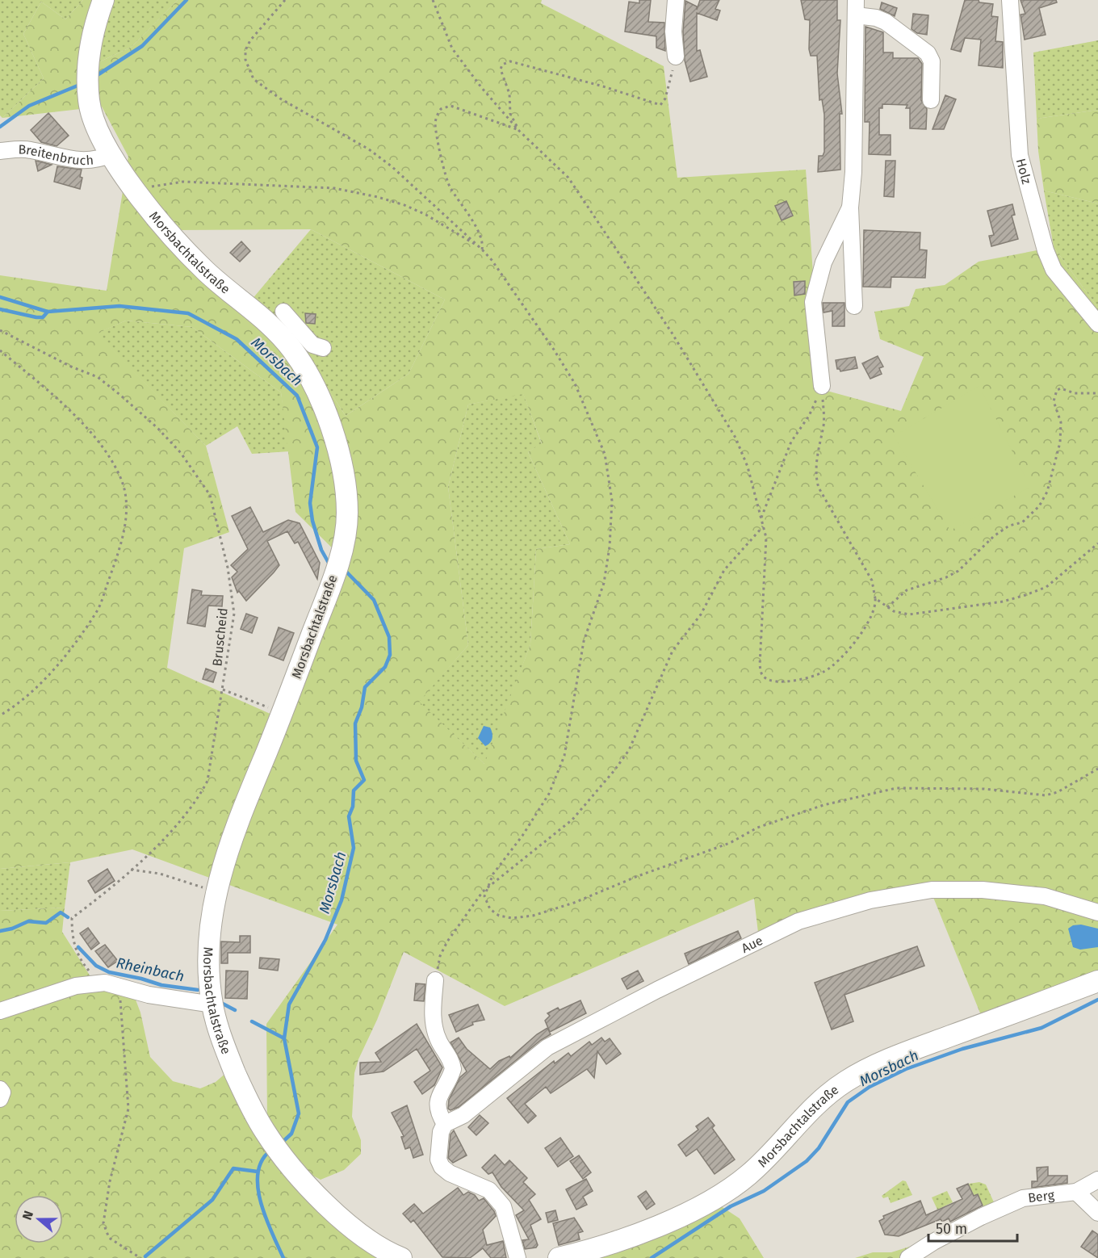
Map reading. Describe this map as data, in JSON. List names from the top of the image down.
{
  "streets": {
    "main road": ["Morsbachtalstraße"],
    "street": [
      "Breitenbruch",
      "Holz",
      "Aue",
      "Berg"
    ],
    "path": ["Bruscheid"]
  },
  "crossings": [
    ["Breitenbruch", "Morsbachtalstraße"]
  ],
  "water": ["Morsbach", "Rheinbach"],
  "scale_bar": "50 m",
  "north": "left"
}
